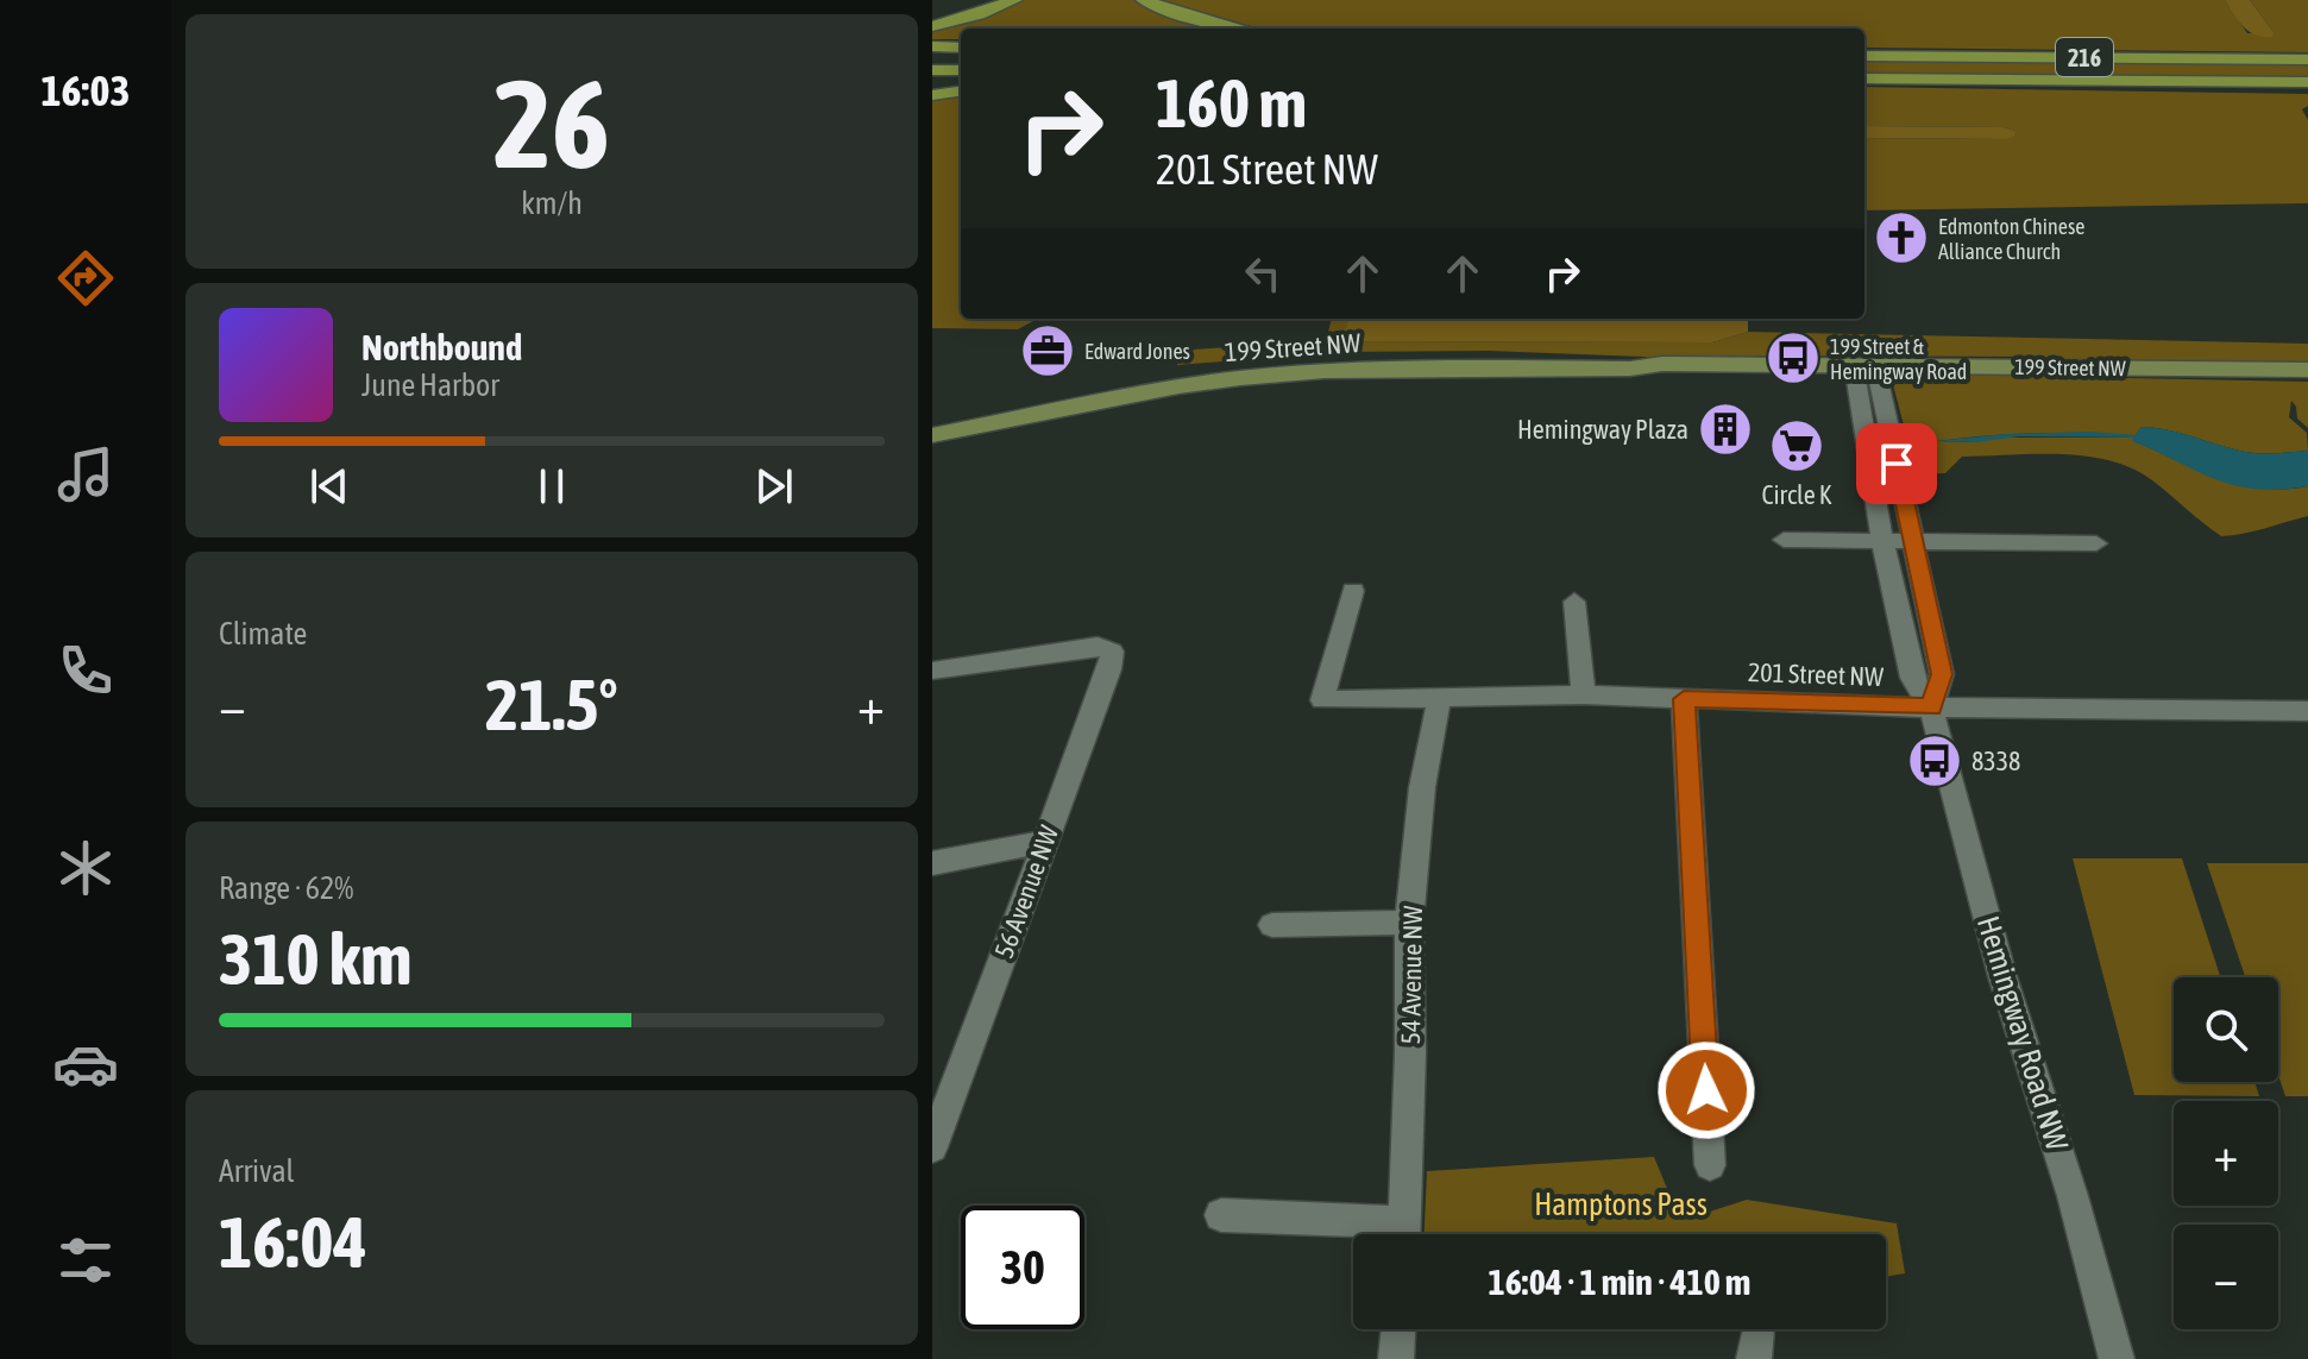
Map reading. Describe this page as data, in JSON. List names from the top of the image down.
{
  "streets": {
    "highway": ["216"],
    "main road": ["199 Street NW"],
    "street": [
      "201 Street NW",
      "56 Avenue NW",
      "54 Avenue NW",
      "Hemingway Road NW"
    ]
  },
  "crossings": [
    ["199 Street NW", "Hemingway Road NW"],
    ["201 Street NW", "54 Avenue NW"],
    ["201 Street NW", "Hemingway Road NW"]
  ],
  "parks": ["Hamptons Pass"],
  "places": {
    "church": ["Edmonton Chinese Alliance Church"],
    "office": ["Edward Jones"],
    "bus stop": ["199 Street & Hemingway Road", "8338"],
    "building": ["Hemingway Plaza"],
    "supermarket": ["Circle K"]
  },
  "page": {
    "tabs": "16:03",
    "tile": [
      ["26", "km/h"],
      "Climate",
      ["Range · 62%", "310 km"],
      ["Arrival", "16:04"]
    ],
    "turn": ["160 m", "201 Street NW"],
    "song": ["Northbound", "June Harbor"],
    "heat": ["−", "21.5°", "+"],
    "map_buttons": ["+", "−"],
    "limit": "30",
    "trip": "16:04 · 1 min · 410 m"
  }
}
